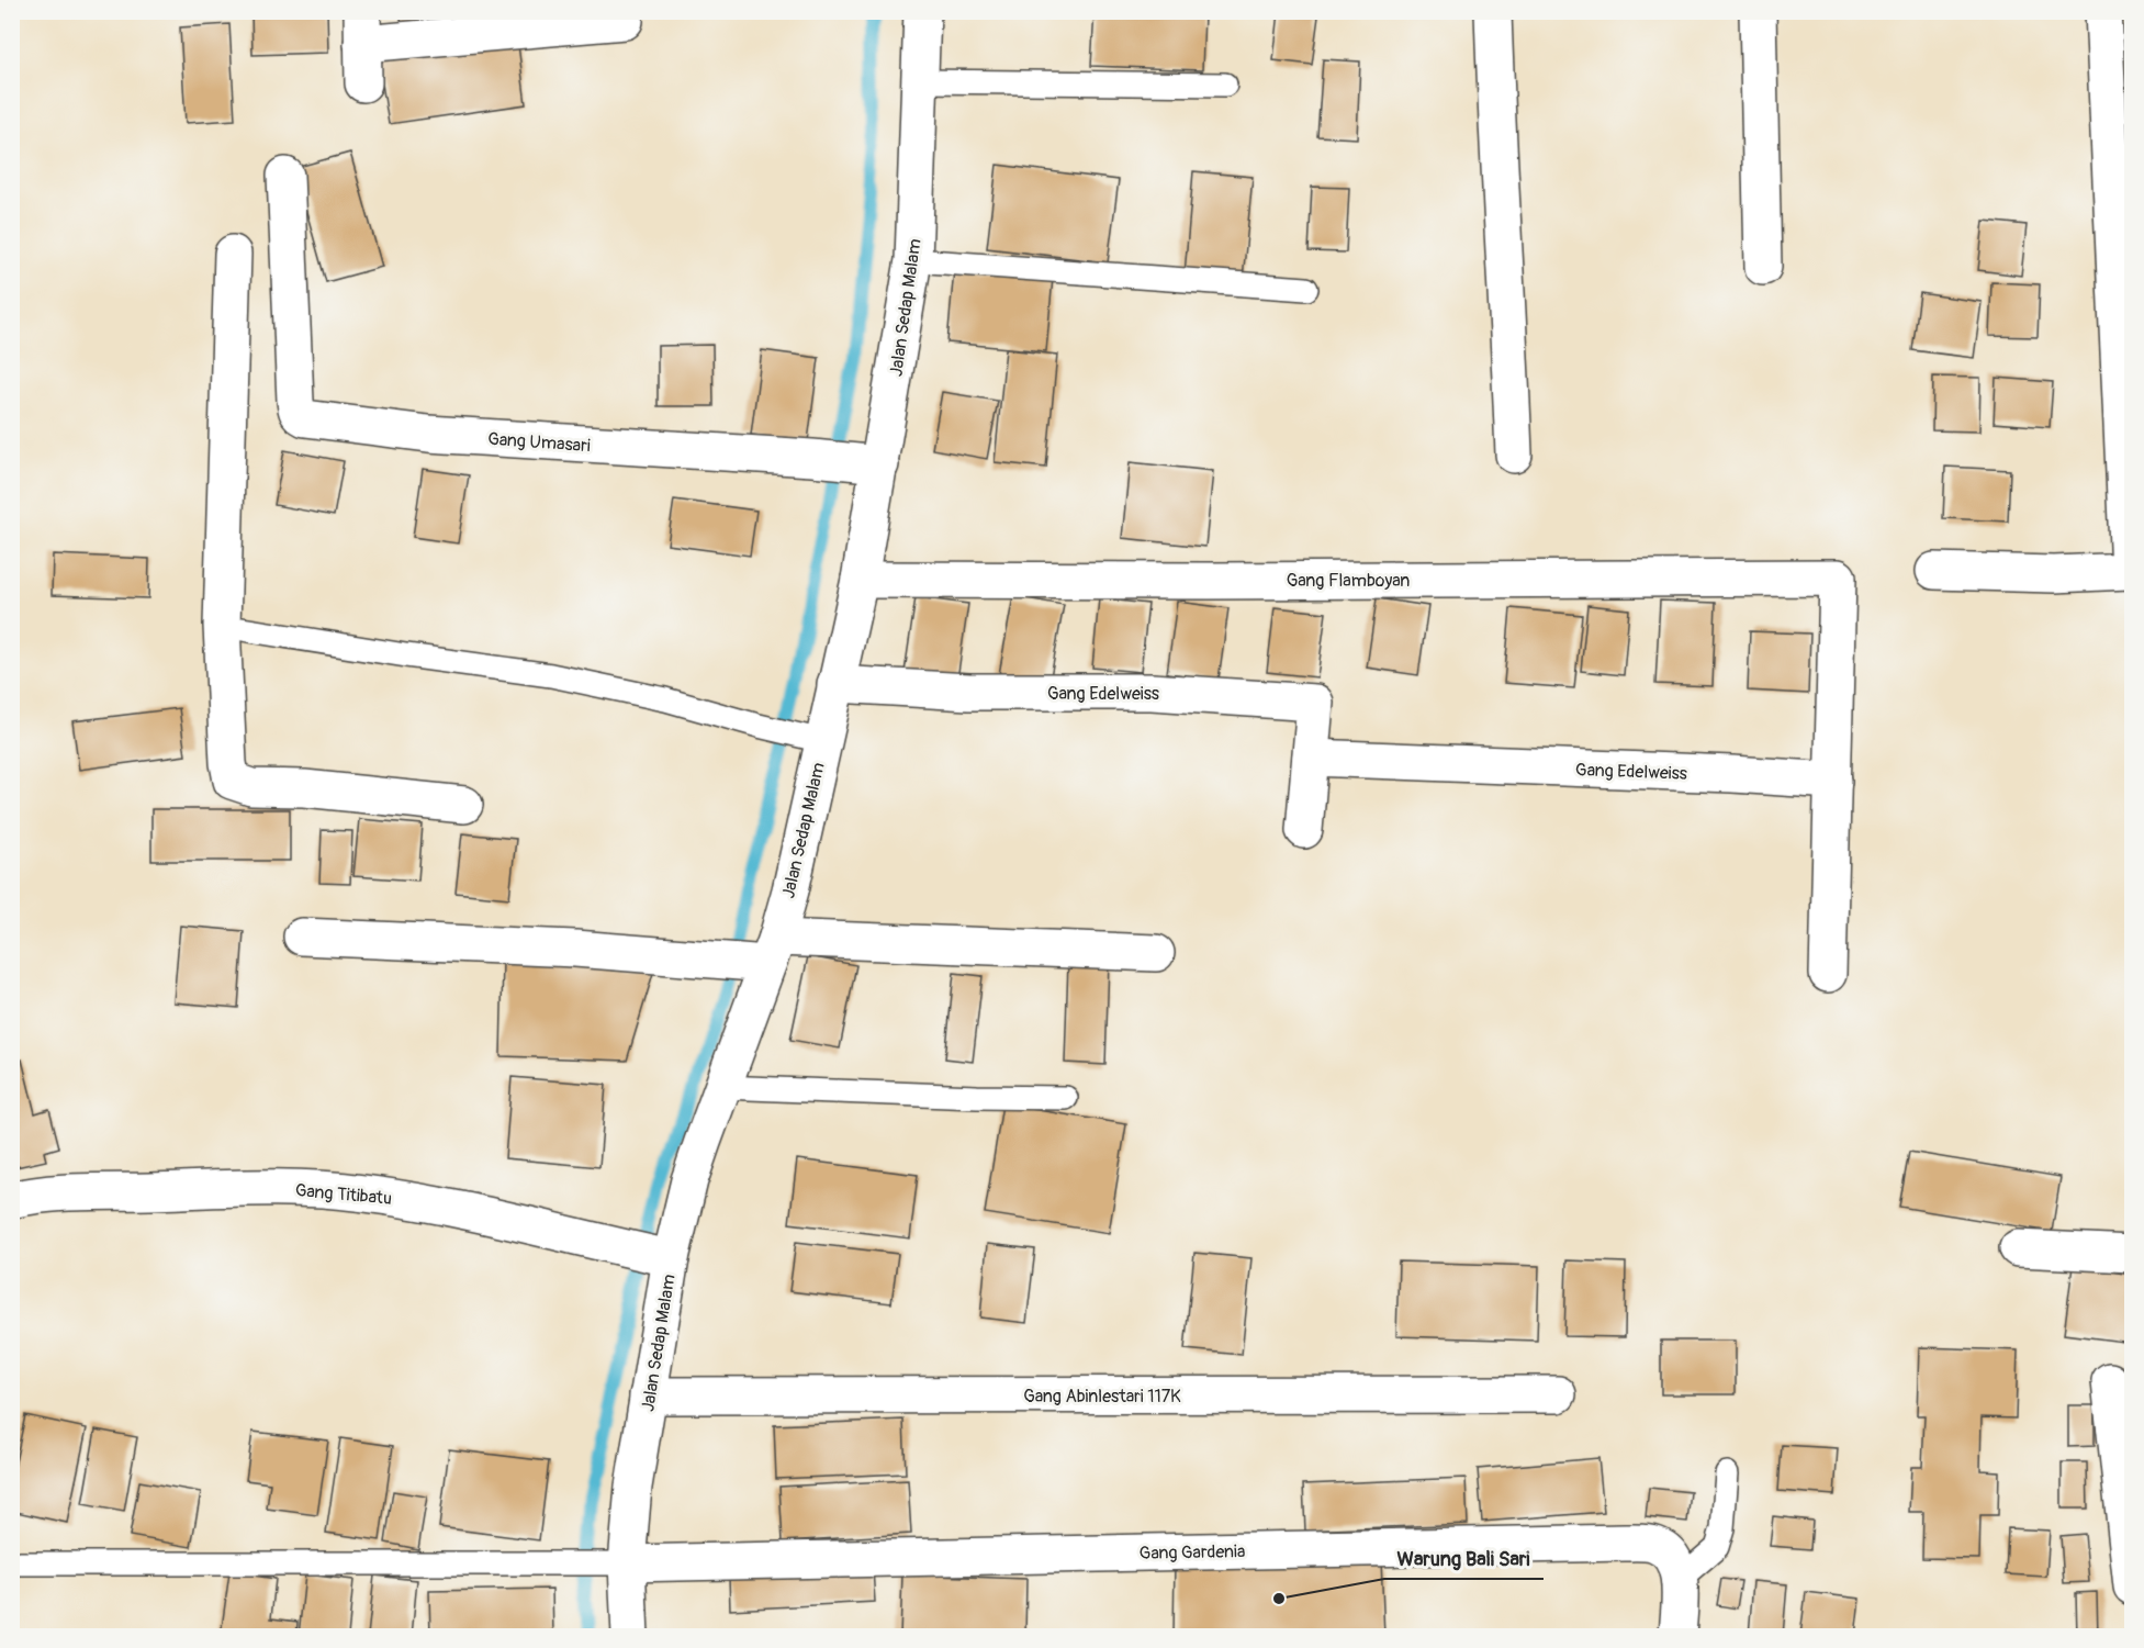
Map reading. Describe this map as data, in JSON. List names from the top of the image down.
{
  "streets": {
    "street": [
      "Jalan Sedap Malam",
      "Gang Umasari",
      "Gang Flamboyan",
      "Gang Edelweiss",
      "Gang Titibatu",
      "Gang Abinlestari 117K",
      "Gang Gardenia"
    ]
  },
  "crossings": [
    ["Jalan Sedap Malam", "Gang Umasari"],
    ["Jalan Sedap Malam", "Gang Flamboyan"],
    ["Jalan Sedap Malam", "Gang Edelweiss"],
    ["Jalan Sedap Malam", "Gang Titibatu"],
    ["Jalan Sedap Malam", "Gang Abinlestari 117K"],
    ["Jalan Sedap Malam", "Gang Gardenia"],
    ["Gang Flamboyan", "Gang Edelweiss"]
  ],
  "places": ["Warung Bali Sari"]
}
